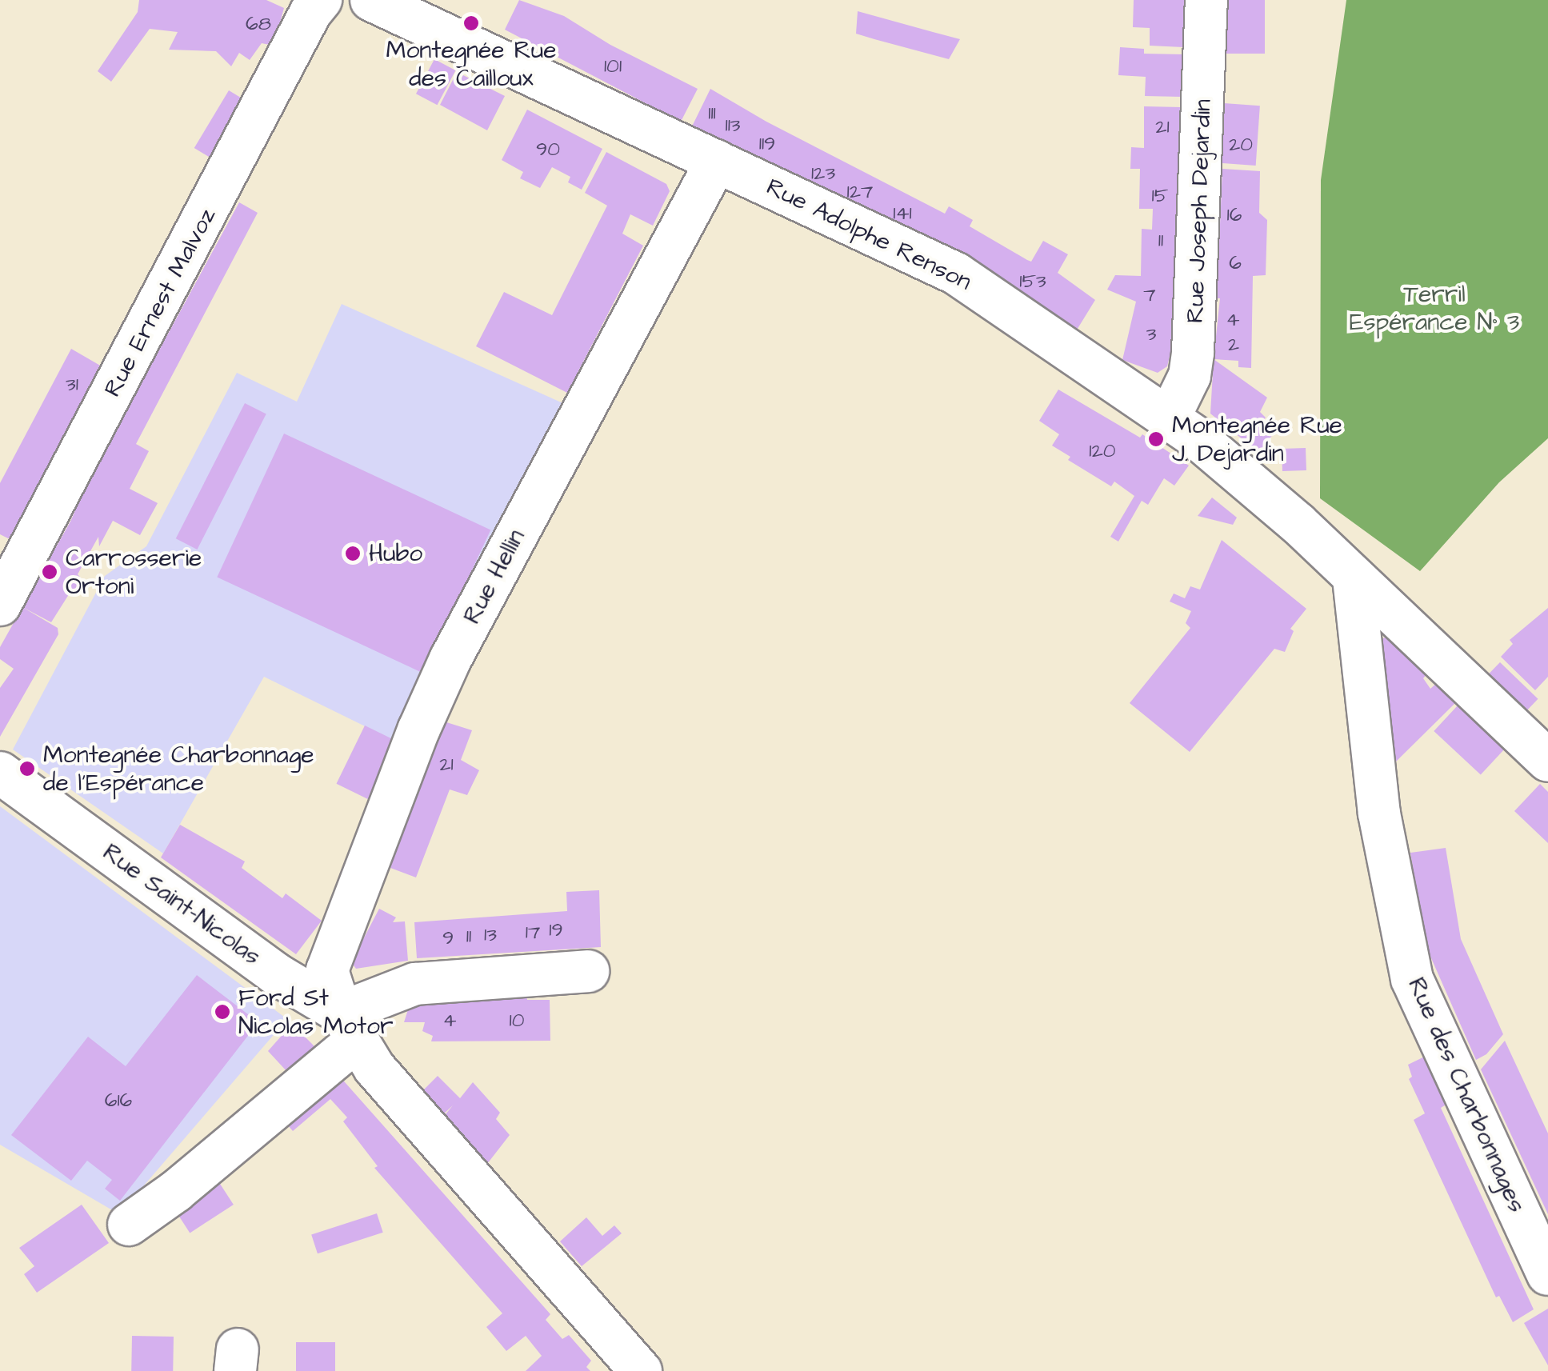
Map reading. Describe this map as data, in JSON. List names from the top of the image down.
{
  "streets": {
    "street": [
      "Rue Joseph Dejardin",
      "Rue Adolphe Renson",
      "Rue Ernest Malvoz",
      "Rue Hellin",
      "Rue Saint-Nicolas",
      "Rue des Charbonnages"
    ]
  },
  "crossings": [
    ["Rue Joseph Dejardin", "Rue Adolphe Renson"],
    ["Rue Adolphe Renson", "Rue Hellin"],
    ["Rue Adolphe Renson", "Rue des Charbonnages"],
    ["Rue Hellin", "Rue Saint-Nicolas"]
  ],
  "parks": ["Terril Espérance N° 3"],
  "places": [
    "Montegnée Rue des Cailloux",
    "Montegnée Rue J. Dejardin",
    "Hubo",
    "Carrosserie Ortoni",
    "Montegnée Charbonnage de l'Espérance",
    "Ford St Nicolas Motor"
  ],
  "house_numbers": [
    "68",
    "101",
    "111",
    "113",
    "21",
    "119",
    "20",
    "90",
    "123",
    "127",
    "15",
    "141",
    "16",
    "11",
    "6",
    "153",
    "7",
    "4",
    "3",
    "2",
    "31",
    "120",
    "21",
    "19",
    "17",
    "13",
    "11",
    "9",
    "4",
    "10",
    "616"
  ]
}
